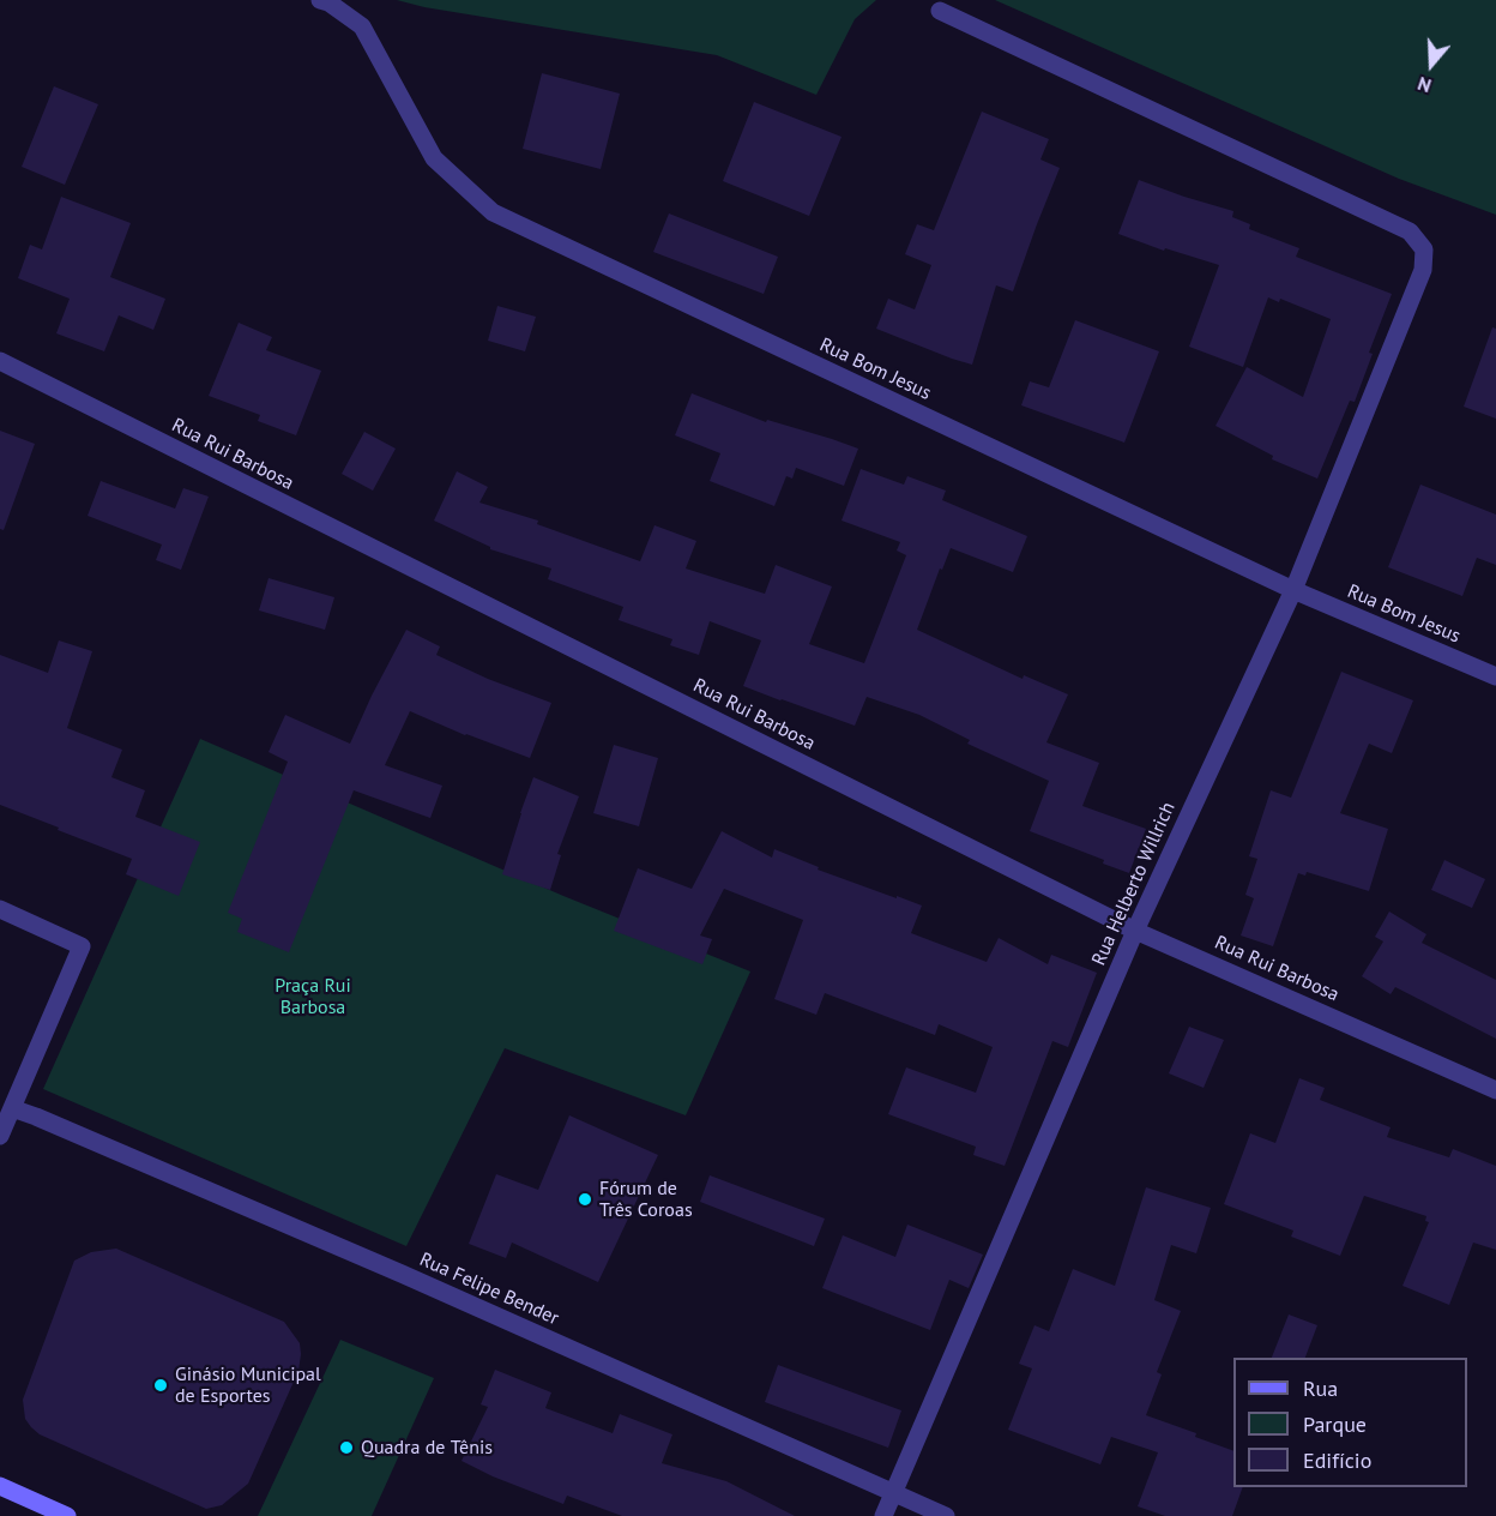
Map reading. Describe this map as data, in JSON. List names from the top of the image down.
{
  "streets": {
    "street": [
      "Rua Bom Jesus",
      "Rua Rui Barbosa",
      "Rua Helberto Willrich",
      "Rua Felipe Bender"
    ]
  },
  "crossings": [
    ["Rua Bom Jesus", "Rua Helberto Willrich"],
    ["Rua Rui Barbosa", "Rua Helberto Willrich"],
    ["Rua Helberto Willrich", "Rua Felipe Bender"]
  ],
  "parks": ["Praça Rui Barbosa"],
  "places": ["Fórum de Três Coroas", "Ginásio Municipal de Esportes", "Quadra de Tênis"],
  "legend": ["Rua", "Parque", "Edifício"],
  "north": "bottom"
}
